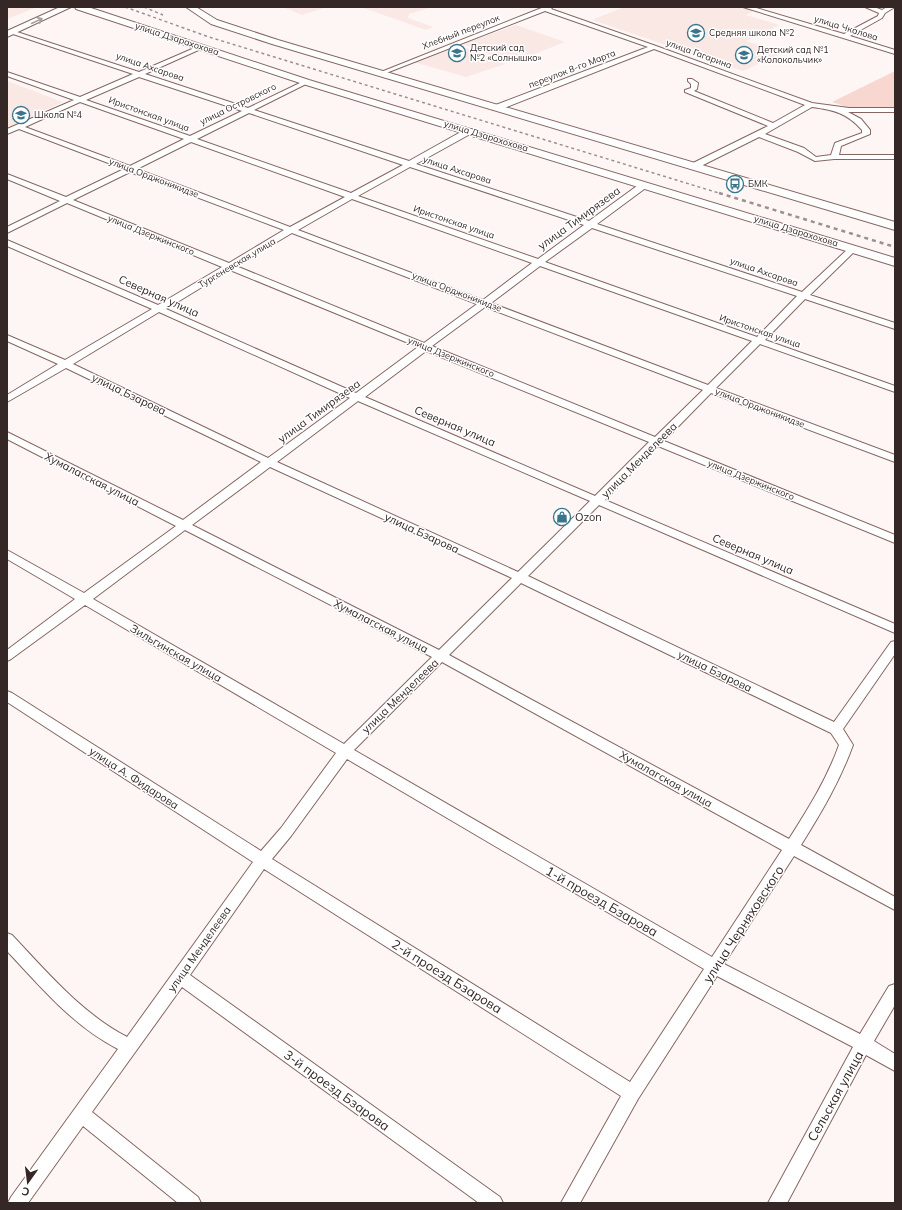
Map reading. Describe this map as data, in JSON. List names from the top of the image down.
{
  "streets": {
    "street": [
      "улица Чкалова",
      "Хлебный переулок",
      "улица Дзарахохова",
      "улица Гагарина",
      "улица Ахсарова",
      "переулок 8-го Марта",
      "улица Островского",
      "Иристонская улица",
      "улица Орджоникидзе",
      "улица Тимирязева",
      "улица Дзержинского",
      "Тургеневская улица",
      "Северная улица",
      "улица Бзарова",
      "улица Менделеева",
      "Хумалагская улица",
      "Зильгинская улица",
      "улица А. Фидарова",
      "1-й проезд Бзарова",
      "улица Черняховского",
      "2-й проезд Бзарова",
      "3-й проезд Бзарова",
      "Сельская улица"
    ]
  },
  "crossings": [
    ["Хлебный переулок", "улица Гагарина"],
    ["улица Дзарахохова", "улица Островского"],
    ["улица Дзарахохова", "улица Тимирязева"],
    ["улица Дзарахохова", "Тургеневская улица"],
    ["улица Дзарахохова", "улица Менделеева"],
    ["улица Гагарина", "переулок 8-го Марта"],
    ["улица Ахсарова", "улица Островского"],
    ["улица Ахсарова", "улица Тимирязева"],
    ["улица Ахсарова", "Тургеневская улица"],
    ["улица Ахсарова", "улица Менделеева"],
    ["улица Островского", "Иристонская улица"],
    ["улица Островского", "улица Орджоникидзе"],
    ["улица Островского", "улица Дзержинского"],
    ["Иристонская улица", "улица Тимирязева"],
    ["Иристонская улица", "Тургеневская улица"],
    ["Иристонская улица", "улица Менделеева"],
    ["улица Орджоникидзе", "улица Тимирязева"],
    ["улица Орджоникидзе", "Тургеневская улица"],
    ["улица Орджоникидзе", "улица Менделеева"],
    ["улица Тимирязева", "улица Дзержинского"],
    ["улица Тимирязева", "Северная улица"],
    ["улица Тимирязева", "улица Бзарова"],
    ["улица Тимирязева", "Хумалагская улица"],
    ["улица Тимирязева", "Зильгинская улица"],
    ["улица Дзержинского", "Тургеневская улица"],
    ["улица Дзержинского", "улица Менделеева"],
    ["Тургеневская улица", "Северная улица"],
    ["Тургеневская улица", "улица Бзарова"],
    ["Северная улица", "улица Менделеева"],
    ["улица Бзарова", "улица Менделеева"],
    ["улица Бзарова", "улица Черняховского"],
    ["улица Менделеева", "Хумалагская улица"],
    ["улица Менделеева", "Зильгинская улица"],
    ["улица Менделеева", "улица А. Фидарова"],
    ["улица Менделеева", "1-й проезд Бзарова"],
    ["улица Менделеева", "2-й проезд Бзарова"],
    ["улица Менделеева", "3-й проезд Бзарова"],
    ["Хумалагская улица", "улица Черняховского"],
    ["Зильгинская улица", "1-й проезд Бзарова"],
    ["улица А. Фидарова", "2-й проезд Бзарова"],
    ["1-й проезд Бзарова", "улица Черняховского"],
    ["1-й проезд Бзарова", "Сельская улица"],
    ["улица Черняховского", "2-й проезд Бзарова"]
  ],
  "places": {
    "school or university": [
      "Средняя школа №2",
      "Детский сад №2 «Солнышко»",
      "Детский сад №1 «Колокольчик»",
      "Школа №4"
    ],
    "bus stop": ["БМК"],
    "shop": ["Ozon"]
  },
  "north": "bottom"
}
